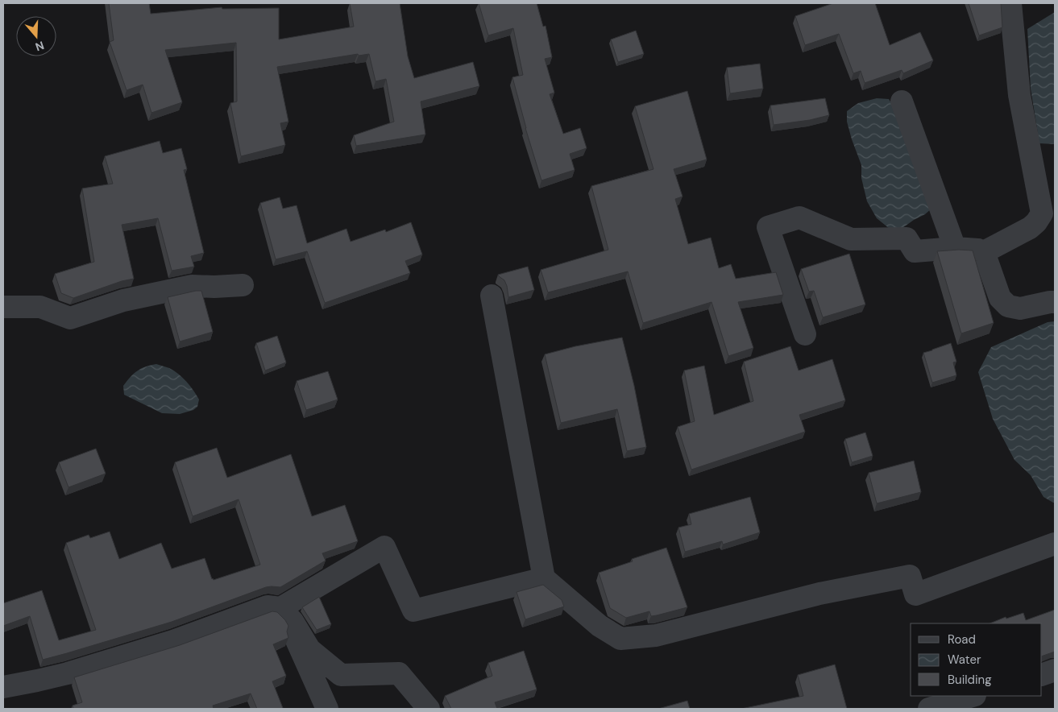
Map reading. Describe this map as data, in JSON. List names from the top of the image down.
{
  "legend": ["Road", "Water", "Building"],
  "north": "bottom"
}
